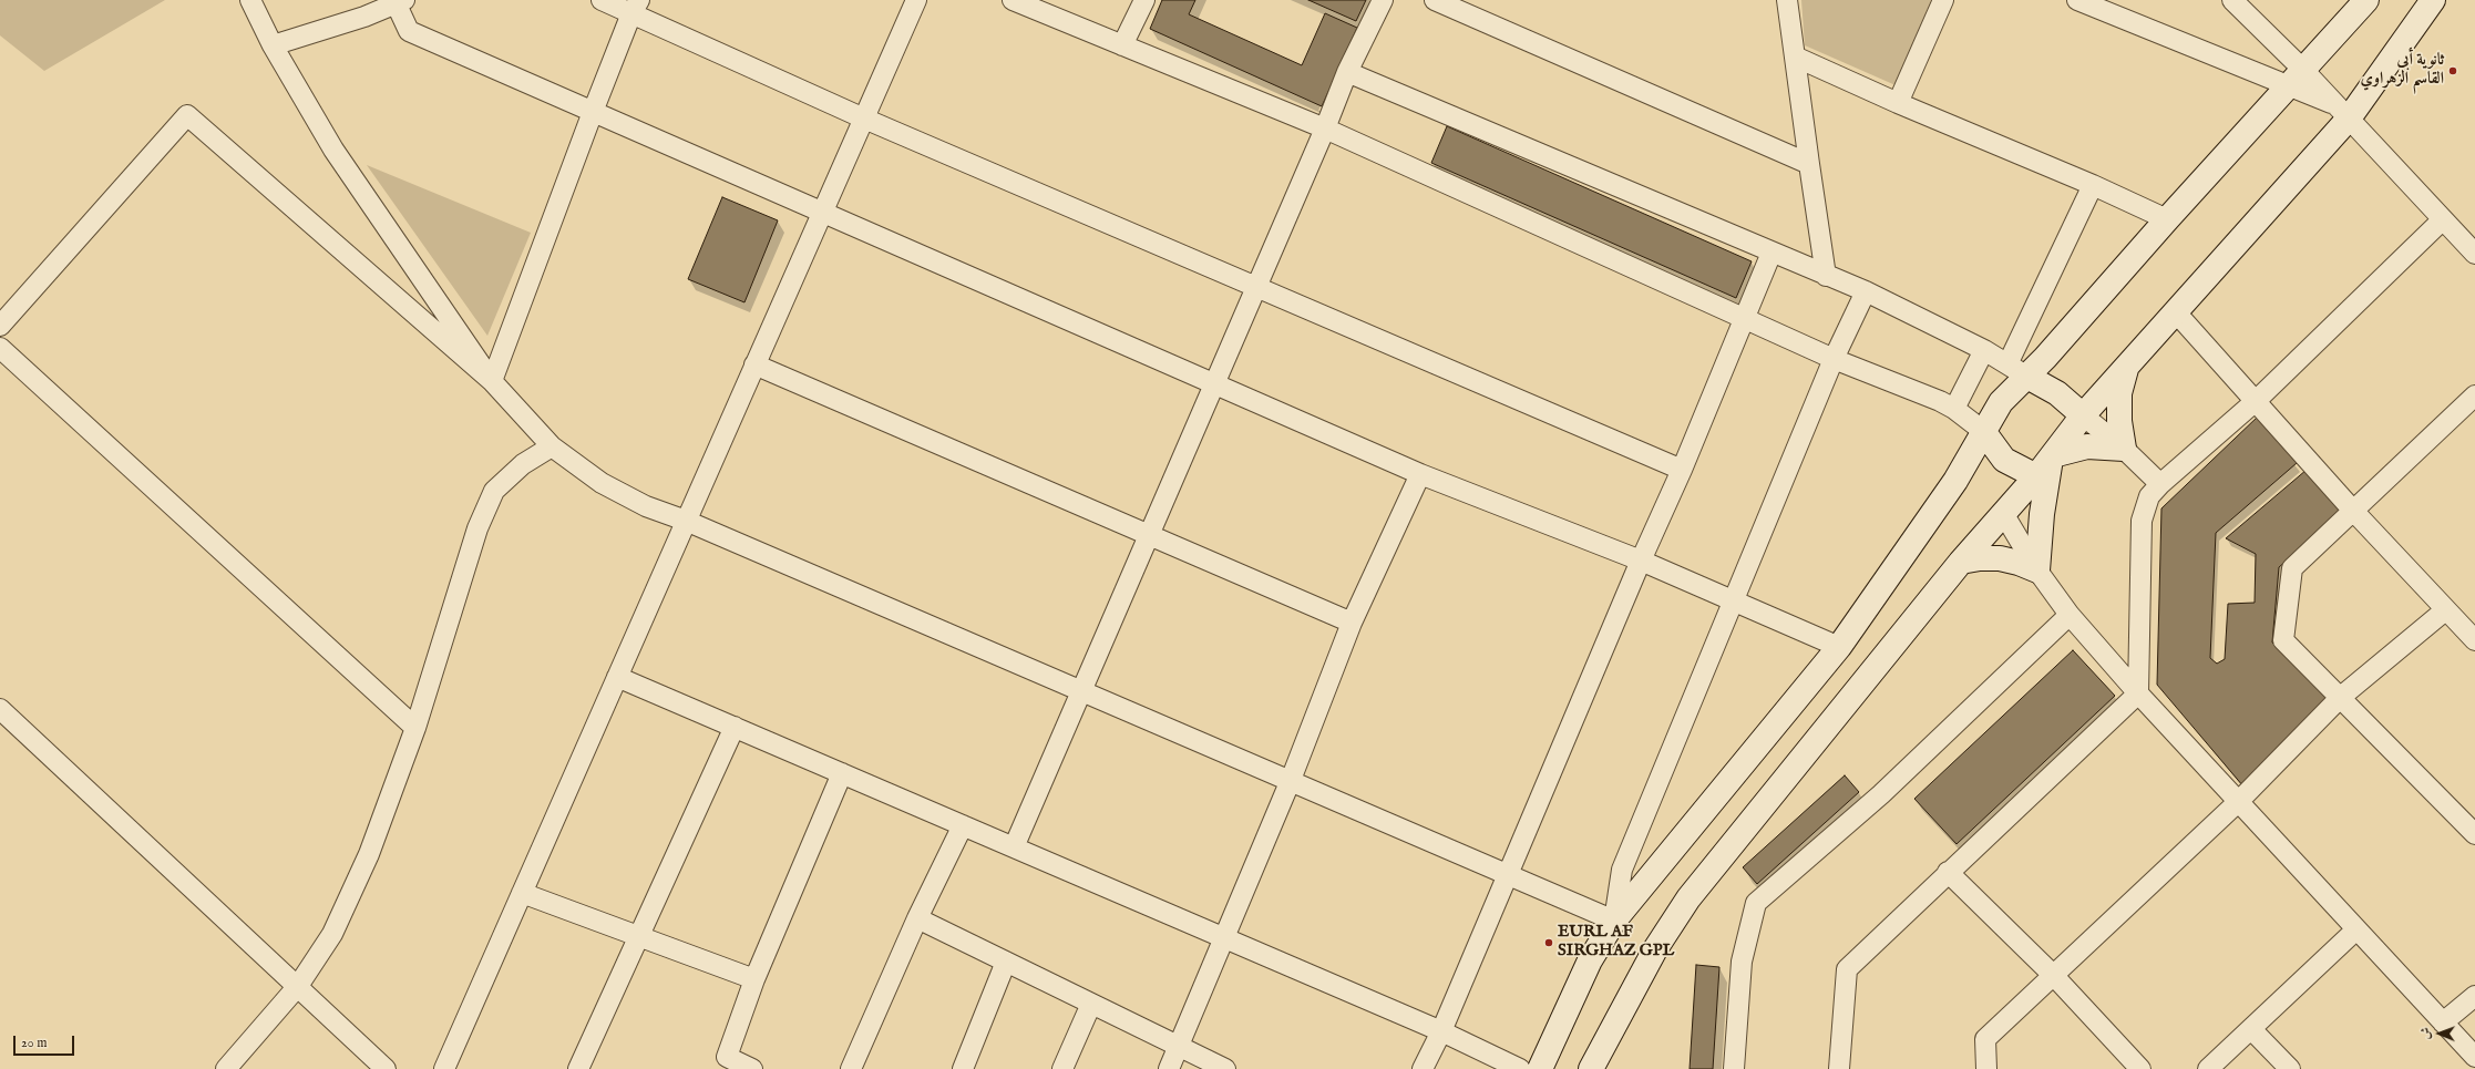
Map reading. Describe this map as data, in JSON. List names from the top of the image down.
{
  "places": ["ثانوية أبي القاسم الزهراوي", "EURL AF SIRGHAZ GPL"],
  "scale_bar": "20 m",
  "north": "left"
}
